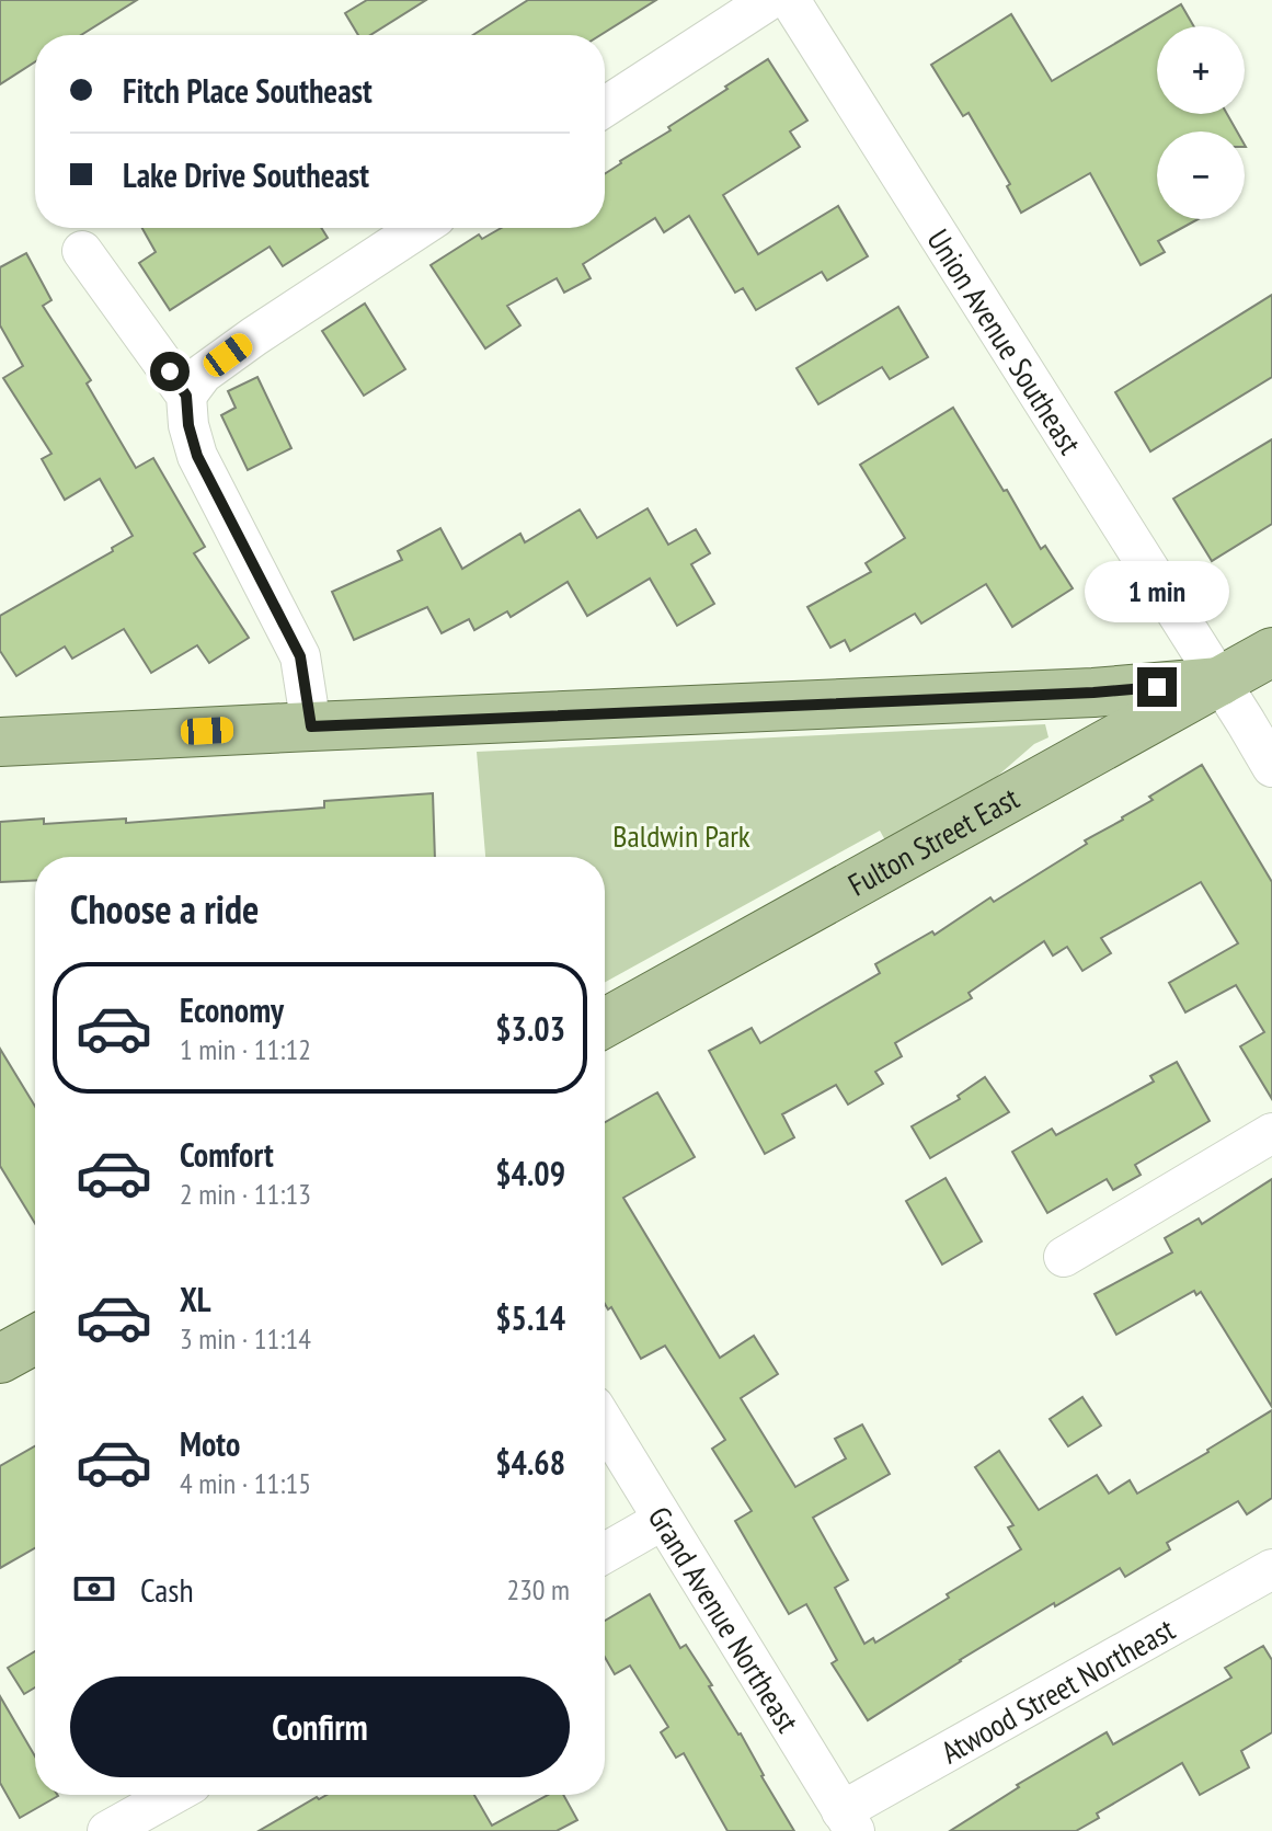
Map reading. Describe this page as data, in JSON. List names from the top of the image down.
{
  "streets": {
    "main road": ["Fulton Street East"],
    "street": ["Union Avenue Southeast", "Grand Avenue Northeast", "Atwood Street Northeast"]
  },
  "crossings": [
    ["Union Avenue Southeast", "Fulton Street East"],
    ["Grand Avenue Northeast", "Atwood Street Northeast"]
  ],
  "parks": ["Baldwin Park"],
  "page": {
    "map_buttons": ["+", "−"],
    "banner": ["Fitch Place Southeast", "Lake Drive Southeast"],
    "bubble": "1 min",
    "heading": "Choose a ride",
    "list": [
      {
        "name": "Economy",
        "note": "1 min · 11:12",
        "value": "$3.03"
      },
      {
        "name": "Comfort",
        "note": "2 min · 11:13",
        "value": "$4.09"
      },
      {
        "name": "XL",
        "note": "3 min · 11:14",
        "value": "$5.14"
      },
      {
        "name": "Moto",
        "note": "4 min · 11:15",
        "value": "$4.68"
      }
    ],
    "pay": ["Cash", "230 m"],
    "buttons": "Confirm"
  }
}
